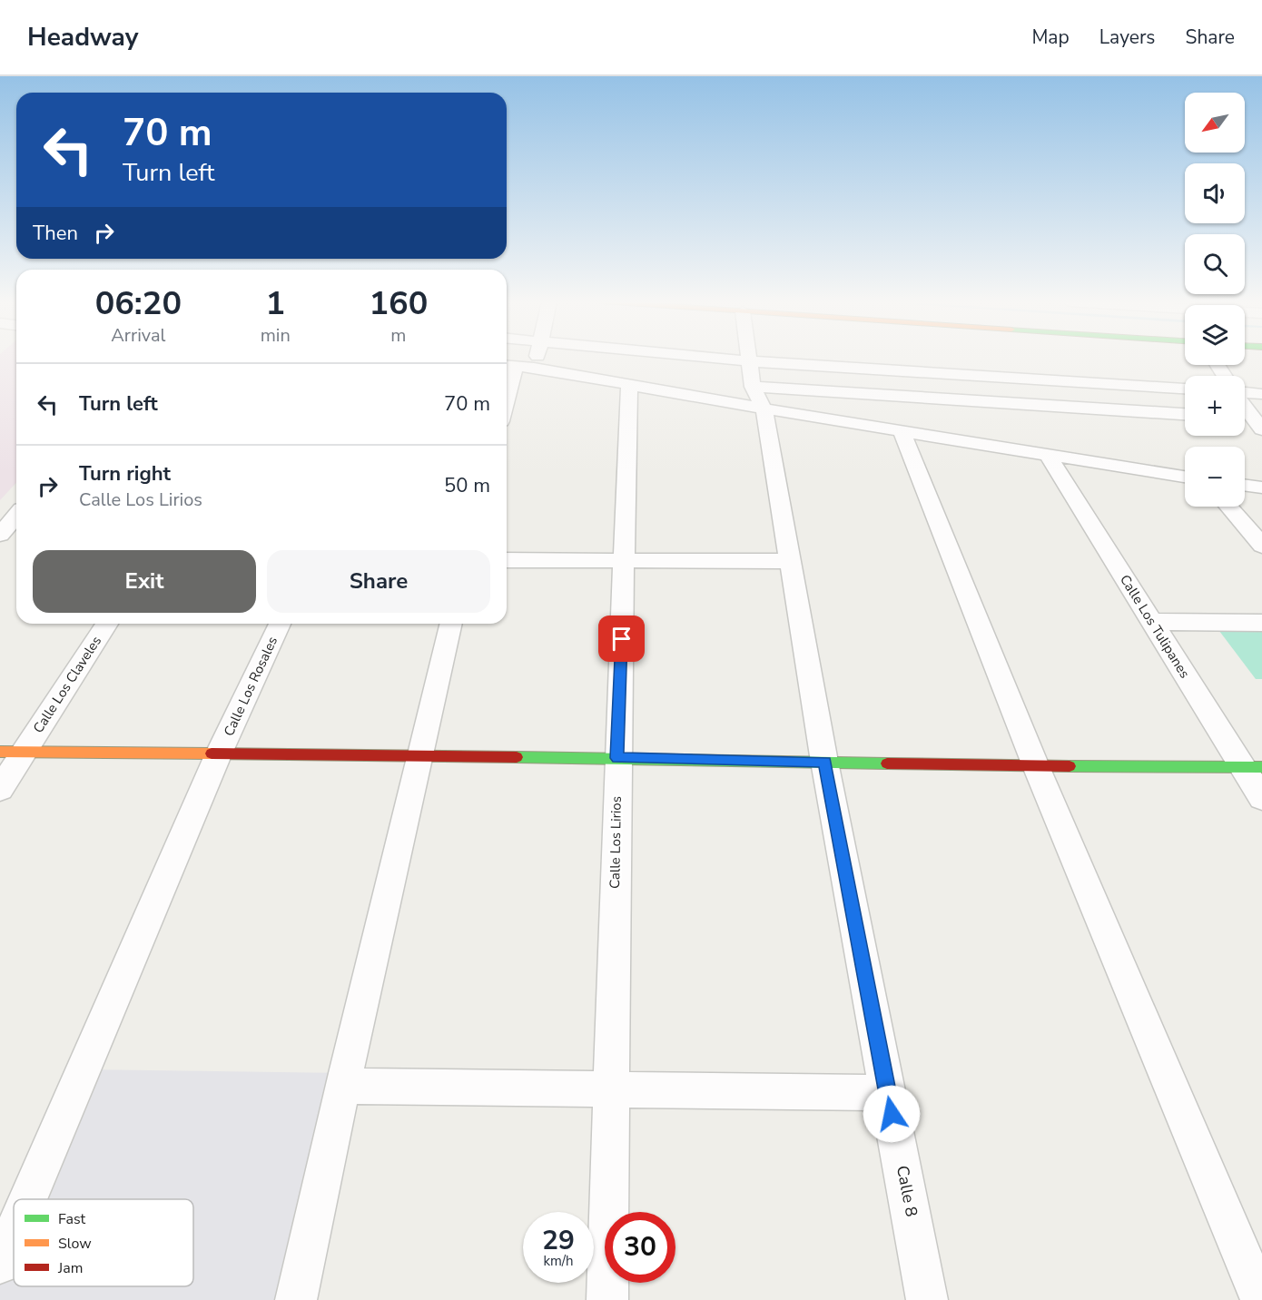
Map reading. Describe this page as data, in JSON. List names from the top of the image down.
{
  "streets": {
    "street": [
      "Calle Los Tulipanes",
      "Calle Los Claveles",
      "Calle Los Rosales",
      "Calle Los Lirios",
      "Calle 8"
    ]
  },
  "legend": ["Fast", "Slow", "Jam"],
  "north": "bottom left",
  "page": {
    "header": "Headway",
    "nav": ["Map", "Layers", "Share"],
    "map_buttons": ["+", "−"],
    "turn": ["70 m", "Turn left"],
    "then": "Then",
    "eta": [
      "06:20",
      "Arrival",
      "1",
      "min",
      "160",
      "m"
    ],
    "list": [
      {
        "name": "Turn left",
        "value": "70 m"
      },
      {
        "name": "Turn right",
        "note": "Calle Los Lirios",
        "value": "50 m"
      }
    ],
    "buttons": ["Exit", "Share"],
    "speed": "29 km/h",
    "limit": "30"
  }
}
